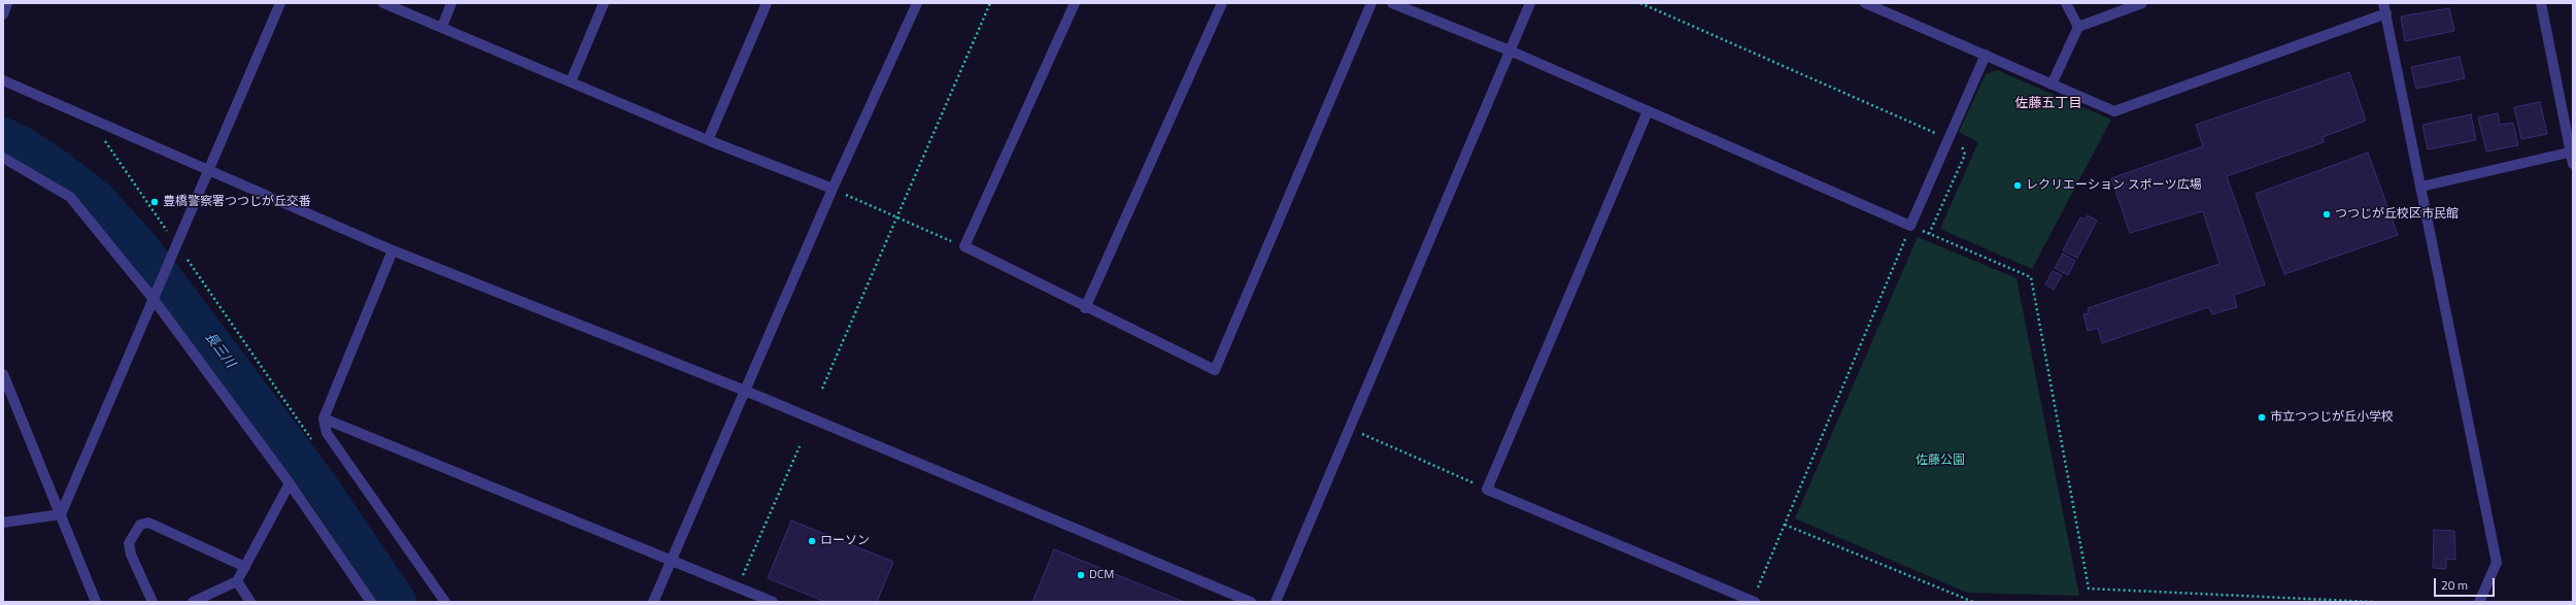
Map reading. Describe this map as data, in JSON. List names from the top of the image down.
{
  "districts": ["佐藤五丁目"],
  "water": ["長三川"],
  "parks": ["佐藤公園"],
  "places": [
    "レクリエーション スポーツ広場",
    "豊橋警察署つつじが丘交番",
    "つつじが丘校区市民館",
    "市立つつじが丘小学校",
    "ローソン",
    "DCM"
  ],
  "scale_bar": "20 m"
}
